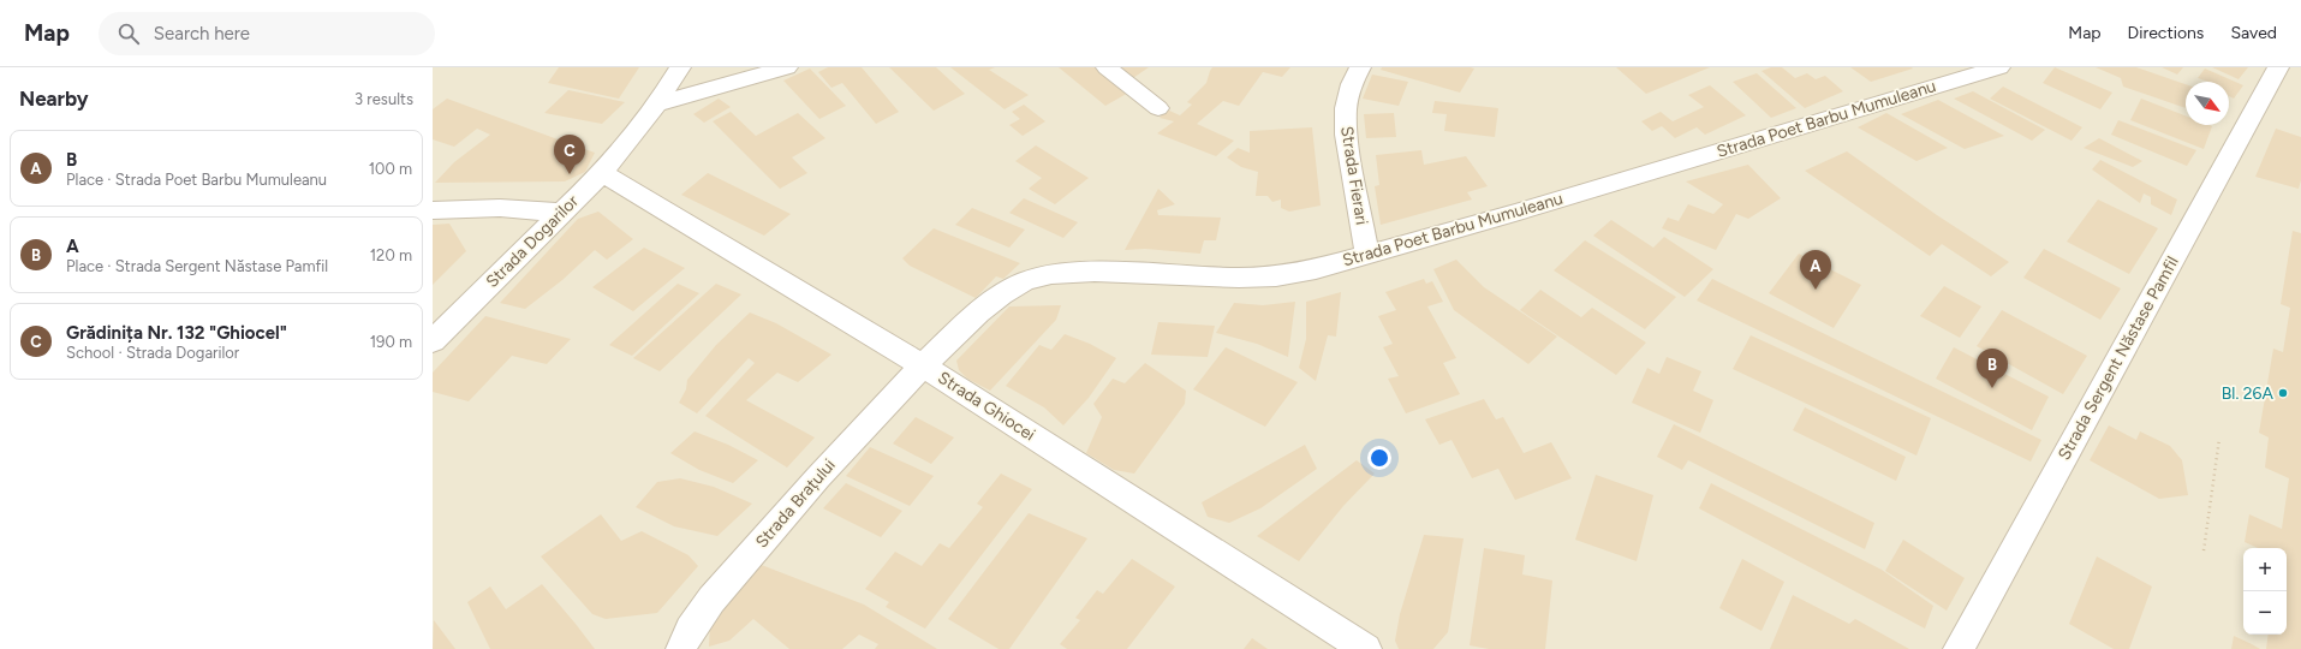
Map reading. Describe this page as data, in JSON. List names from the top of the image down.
{
  "streets": {
    "street": [
      "Strada Poet Barbu Mumuleanu",
      "Strada Fierari",
      "Strada Dogarilor",
      "Strada Sergent Năstase Pamfil",
      "Strada Ghiocei",
      "Strada Brațului"
    ]
  },
  "crossings": [
    ["Strada Poet Barbu Mumuleanu", "Strada Fierari"],
    ["Strada Poet Barbu Mumuleanu", "Strada Ghiocei"],
    ["Strada Poet Barbu Mumuleanu", "Strada Brațului"],
    ["Strada Dogarilor", "Strada Ghiocei"],
    ["Strada Ghiocei", "Strada Brațului"]
  ],
  "places": ["Bl. 26A"],
  "north": "bottom right",
  "page": {
    "header": "Map",
    "search": "Search here",
    "nav": ["Map", "Directions", "Saved"],
    "heading": ["Nearby", "3 results"],
    "list": [
      {
        "mark": "A",
        "name": "B",
        "note": "Place · Strada Poet Barbu Mumuleanu",
        "value": "100 m"
      },
      {
        "mark": "B",
        "name": "A",
        "note": "Place · Strada Sergent Năstase Pamfil",
        "value": "120 m"
      },
      {
        "mark": "C",
        "name": "Grădinița Nr. 132 \"Ghiocel\"",
        "note": "School · Strada Dogarilor",
        "value": "190 m"
      }
    ],
    "pins": ["C", "A", "B"],
    "map_buttons": ["+", "−"]
  }
}
